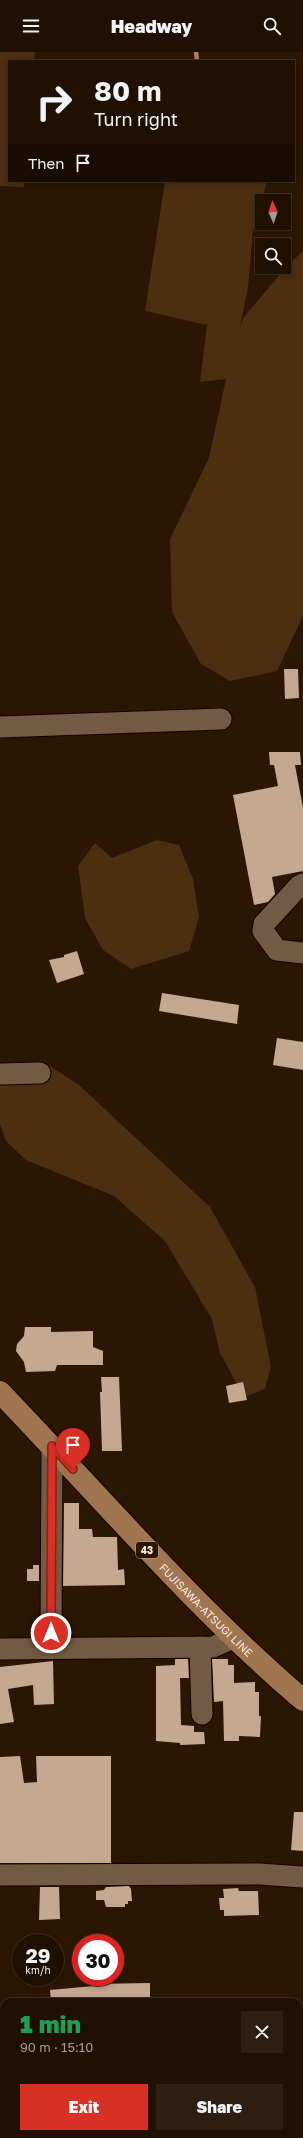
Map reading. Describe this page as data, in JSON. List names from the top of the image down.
{
  "streets": {
    "main road": ["43", "FUJISAWA-ATSUGI LINE"]
  },
  "north": "top",
  "page": {
    "header": "Headway",
    "turn": ["80 m", "Turn right"],
    "then": "Then",
    "speed": "29 km/h",
    "limit": "30",
    "heading": ["1 min", "90 m · 15:10"],
    "buttons": ["Exit", "Share"]
  }
}
